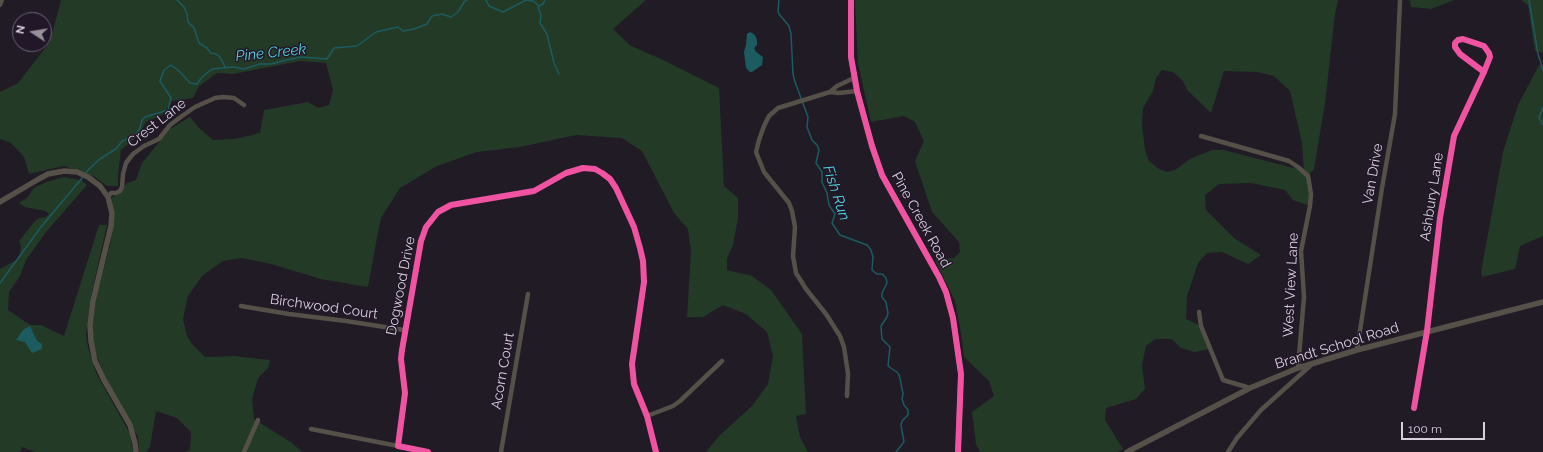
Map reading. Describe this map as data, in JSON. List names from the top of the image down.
{
  "streets": {
    "street": [
      "Crest Lane",
      "Van Drive",
      "Ashbury Lane",
      "Pine Creek Road",
      "West View Lane",
      "Dogwood Drive",
      "Birchwood Court",
      "Brandt School Road",
      "Acorn Court"
    ]
  },
  "crossings": [
    ["Van Drive", "Brandt School Road"],
    ["Ashbury Lane", "Brandt School Road"],
    ["West View Lane", "Brandt School Road"],
    ["Dogwood Drive", "Birchwood Court"]
  ],
  "water": ["Pine Creek", "Fish Run"],
  "scale_bar": "100 m",
  "north": "left"
}
